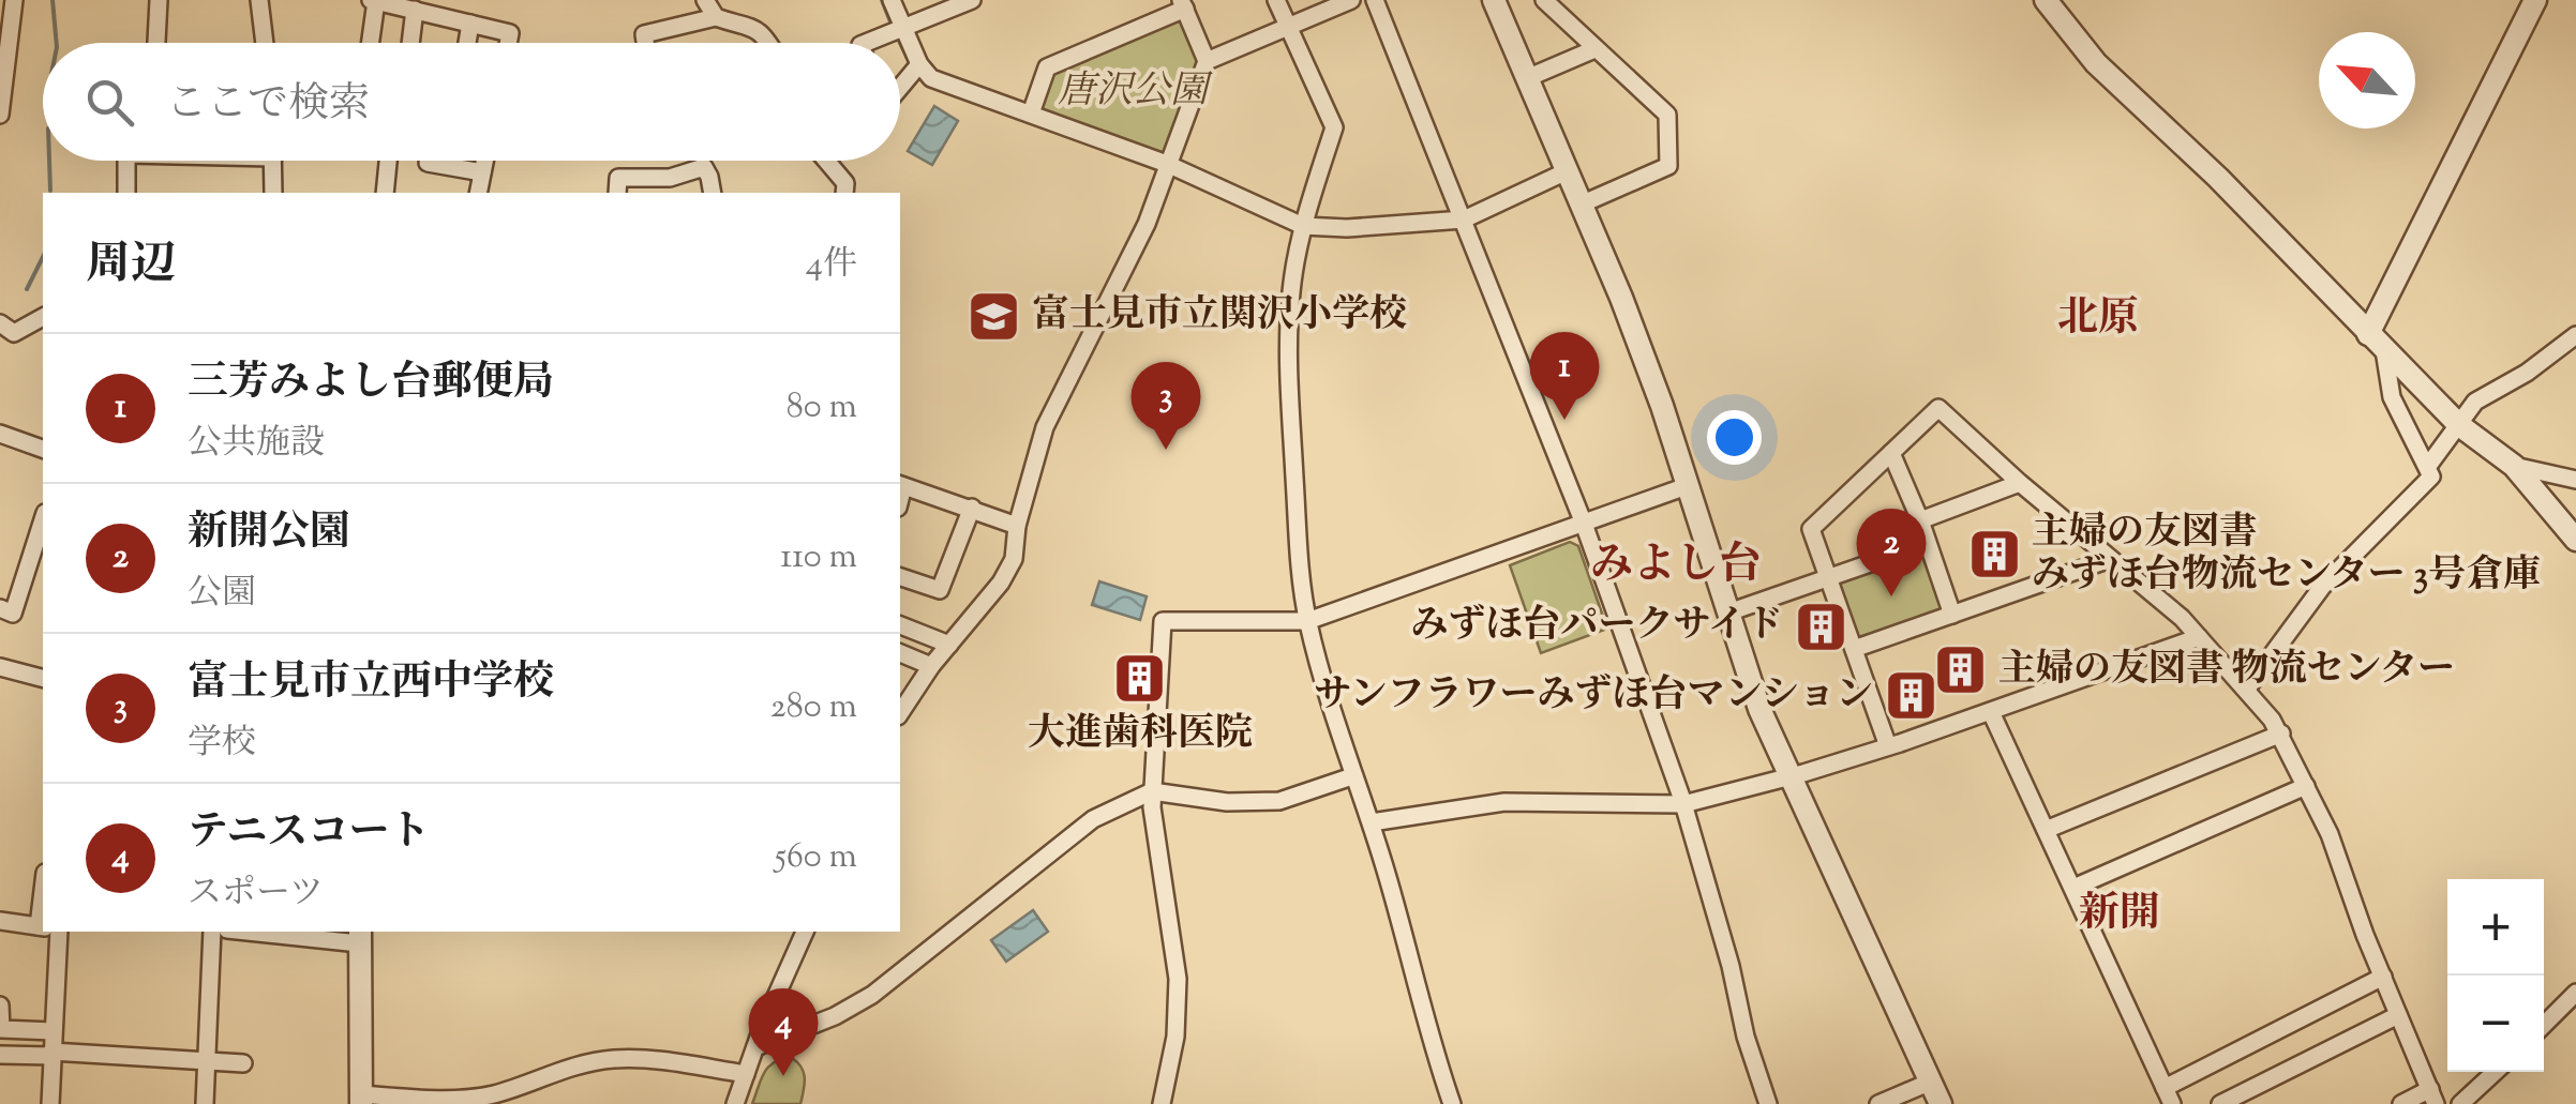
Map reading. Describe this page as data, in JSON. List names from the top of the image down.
{
  "districts": ["北原", "みよし台", "新開"],
  "parks": ["唐沢公園"],
  "places": {
    "school or university": ["富士見市立関沢小学校"],
    "building": [
      "主婦の友図書 みずほ台物流センター 3号倉庫",
      "みずほ台パークサイド",
      "主婦の友図書 物流センター",
      "大進歯科医院",
      "サンフラワーみずほ台マンション"
    ]
  },
  "north": "top left",
  "page": {
    "search": "ここで検索",
    "heading": ["周辺", "4件"],
    "pins": [
      "1",
      "3",
      "2",
      "4"
    ],
    "list": [
      {
        "mark": "1",
        "name": "三芳みよし台郵便局",
        "note": "公共施設",
        "value": "80 m"
      },
      {
        "mark": "2",
        "name": "新開公園",
        "note": "公園",
        "value": "110 m"
      },
      {
        "mark": "3",
        "name": "富士見市立西中学校",
        "note": "学校",
        "value": "280 m"
      },
      {
        "mark": "4",
        "name": "テニスコート",
        "note": "スポーツ",
        "value": "560 m"
      }
    ],
    "map_buttons": ["+", "−"]
  }
}
